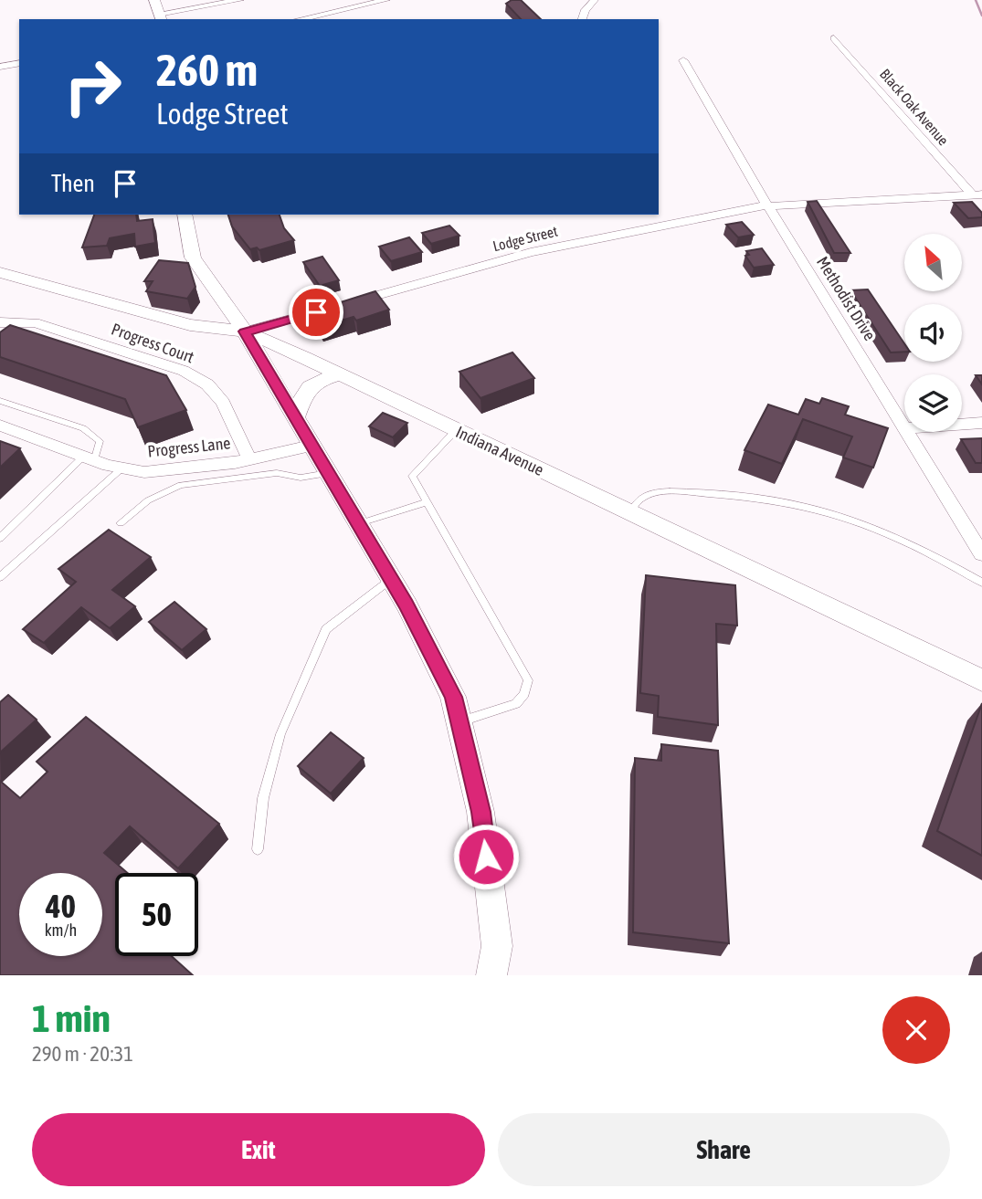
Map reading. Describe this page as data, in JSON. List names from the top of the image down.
{
  "streets": {
    "main road": ["Indiana Avenue"],
    "street": [
      "Black Oak Avenue",
      "Lodge Street",
      "Methodist Drive",
      "Progress Court",
      "Progress Lane"
    ]
  },
  "crossings": [
    ["Black Oak Avenue", "Lodge Street"],
    ["Lodge Street", "Methodist Drive"],
    ["Lodge Street", "Indiana Avenue"],
    ["Progress Court", "Progress Lane"]
  ],
  "north": "top left",
  "page": {
    "turn": ["260 m", "Lodge Street"],
    "then": "Then",
    "speed": "40 km/h",
    "limit": "50",
    "heading": ["1 min", "290 m · 20:31"],
    "buttons": ["Exit", "Share"]
  }
}
